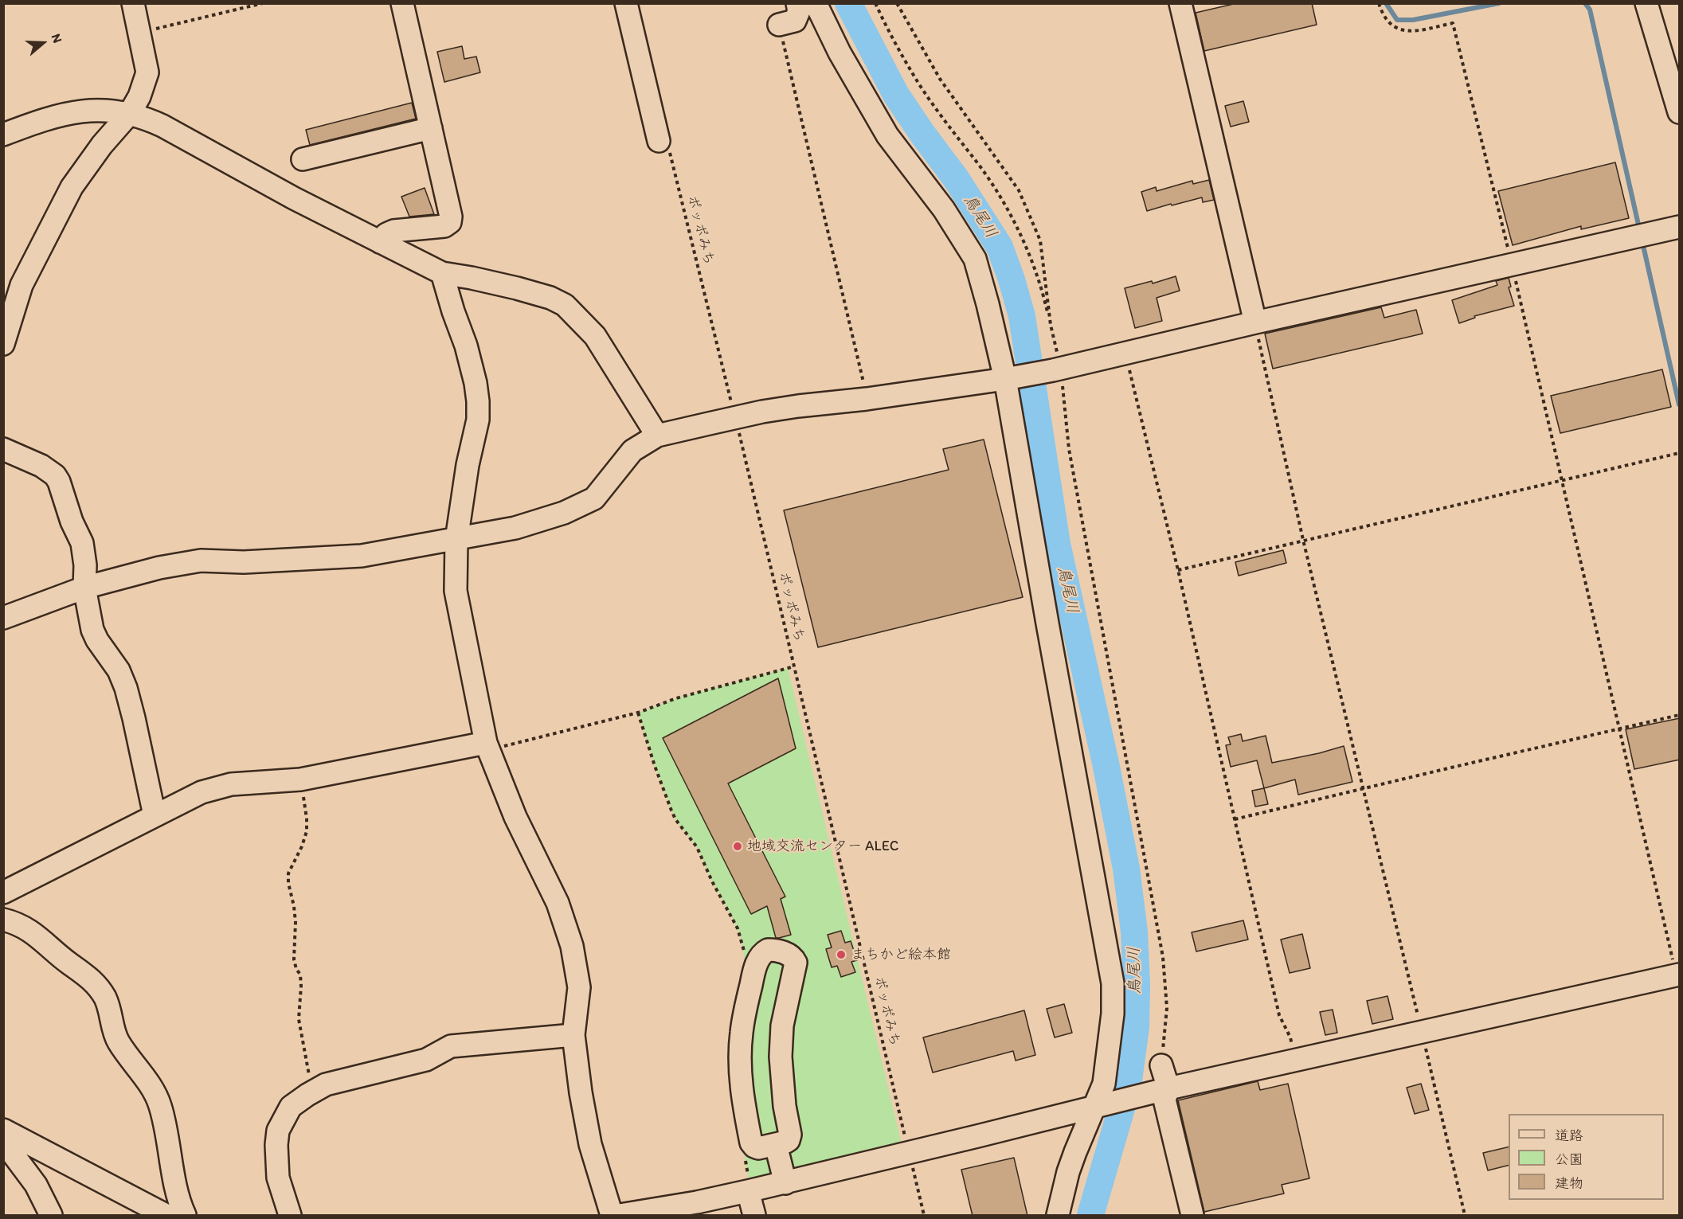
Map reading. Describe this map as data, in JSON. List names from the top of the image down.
{
  "streets": {
    "path": ["ポッポみち"]
  },
  "water": ["鳥尾川"],
  "places": ["地域交流センター ALEC", "まちかど絵本館"],
  "legend": ["道路", "公園", "建物"],
  "north": "right"
}
